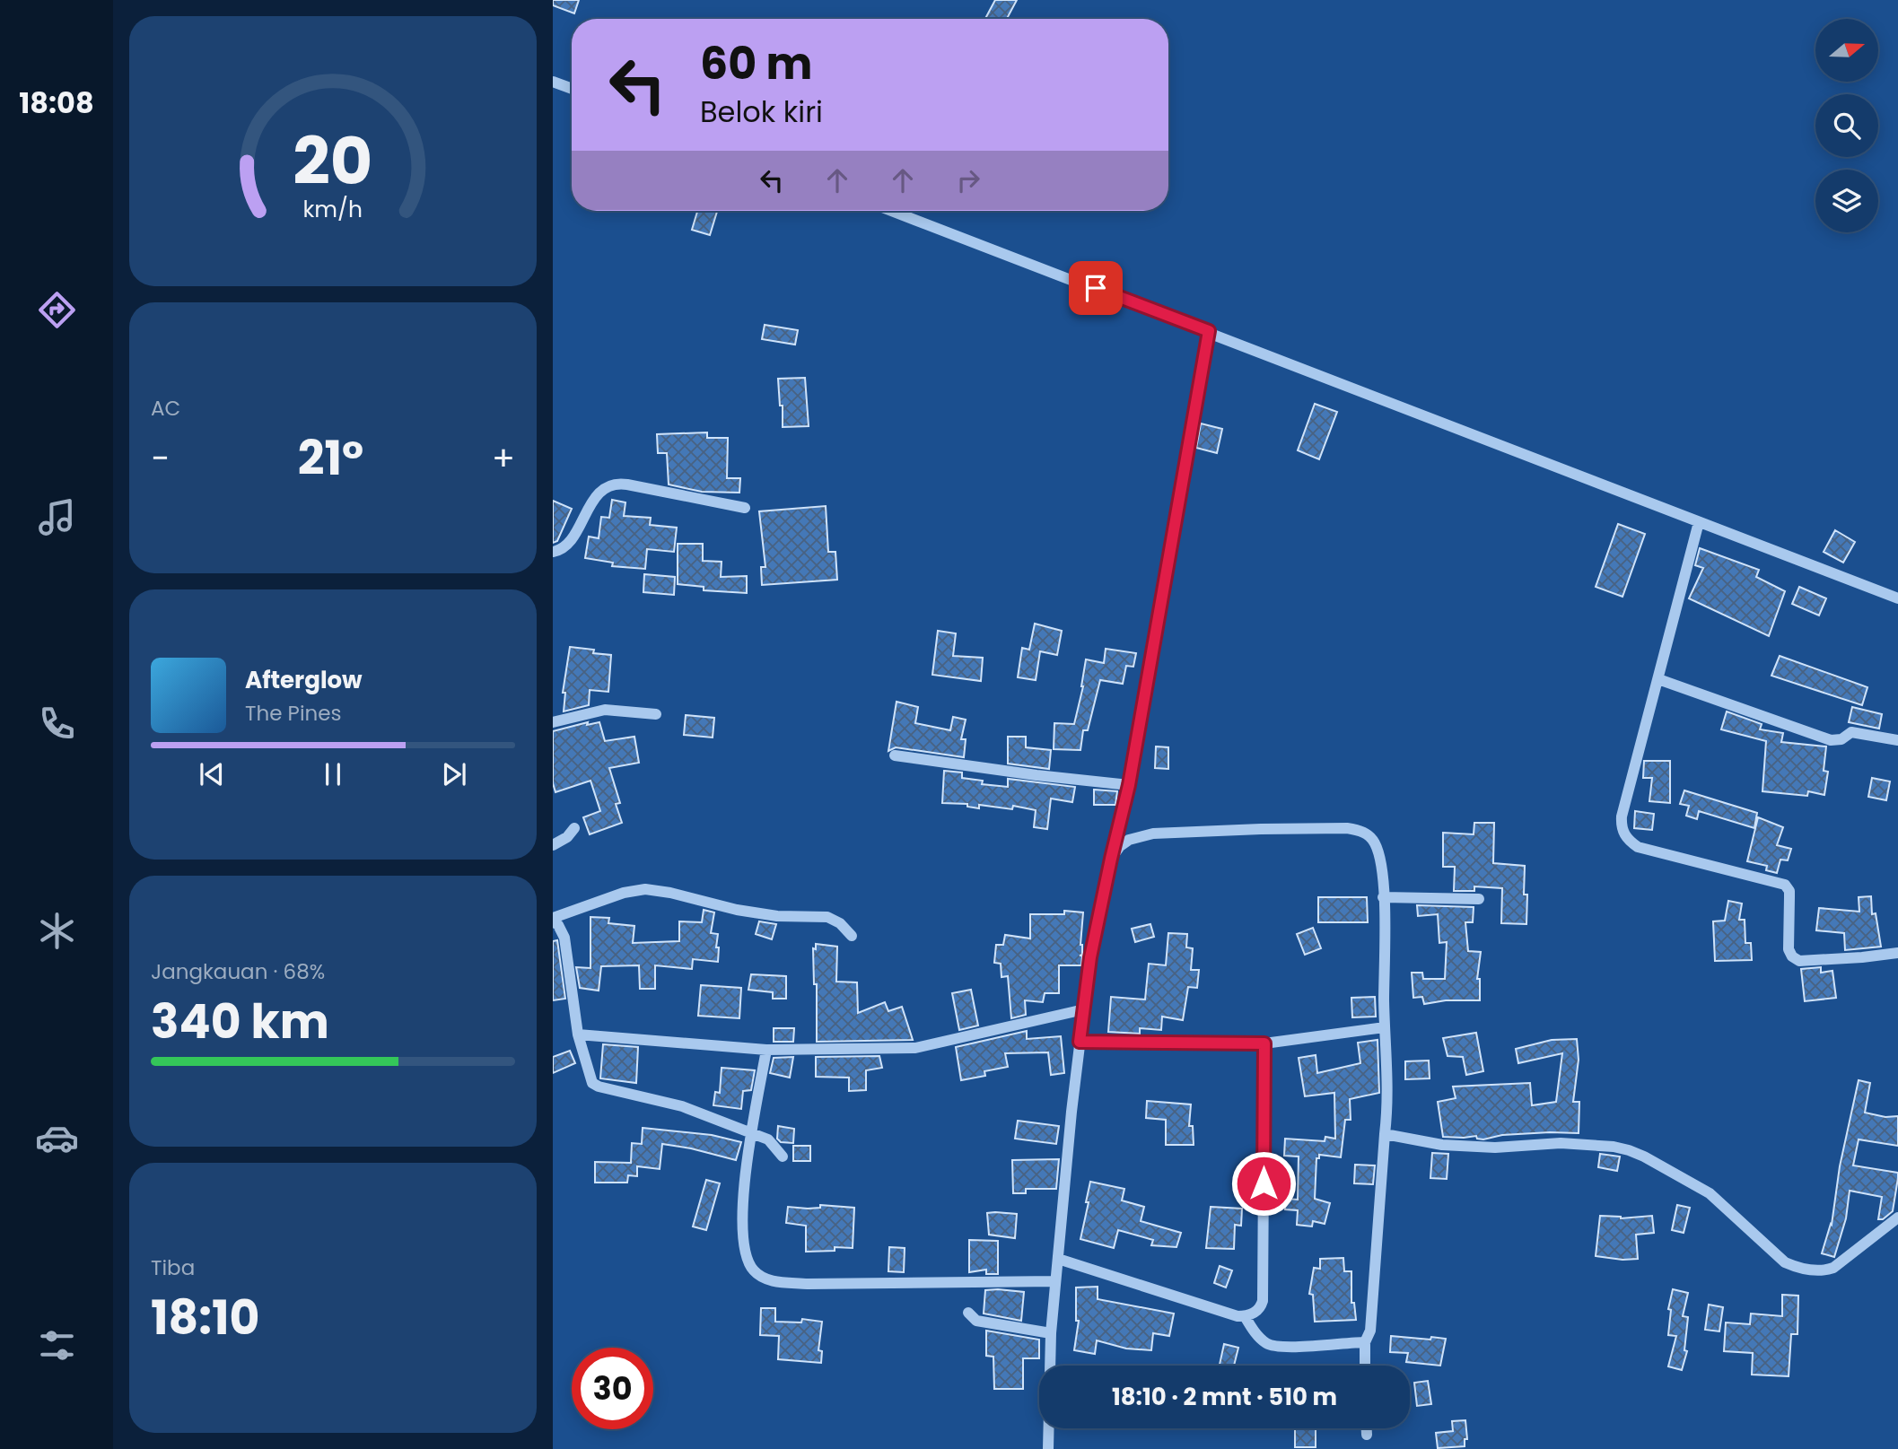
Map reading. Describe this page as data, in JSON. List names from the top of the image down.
{
  "north": "right",
  "page": {
    "tabs": "18:08",
    "turn": ["60 m", "Belok kiri"],
    "tile": [
      "AC",
      ["Jangkauan · 68%", "340 km"],
      ["Tiba", "18:10"]
    ],
    "heat": ["−", "21°", "+"],
    "song": ["Afterglow", "The Pines"],
    "limit": "30",
    "trip": "18:10 · 2 mnt · 510 m",
    "gauge": ["20", "km/h"]
  }
}
